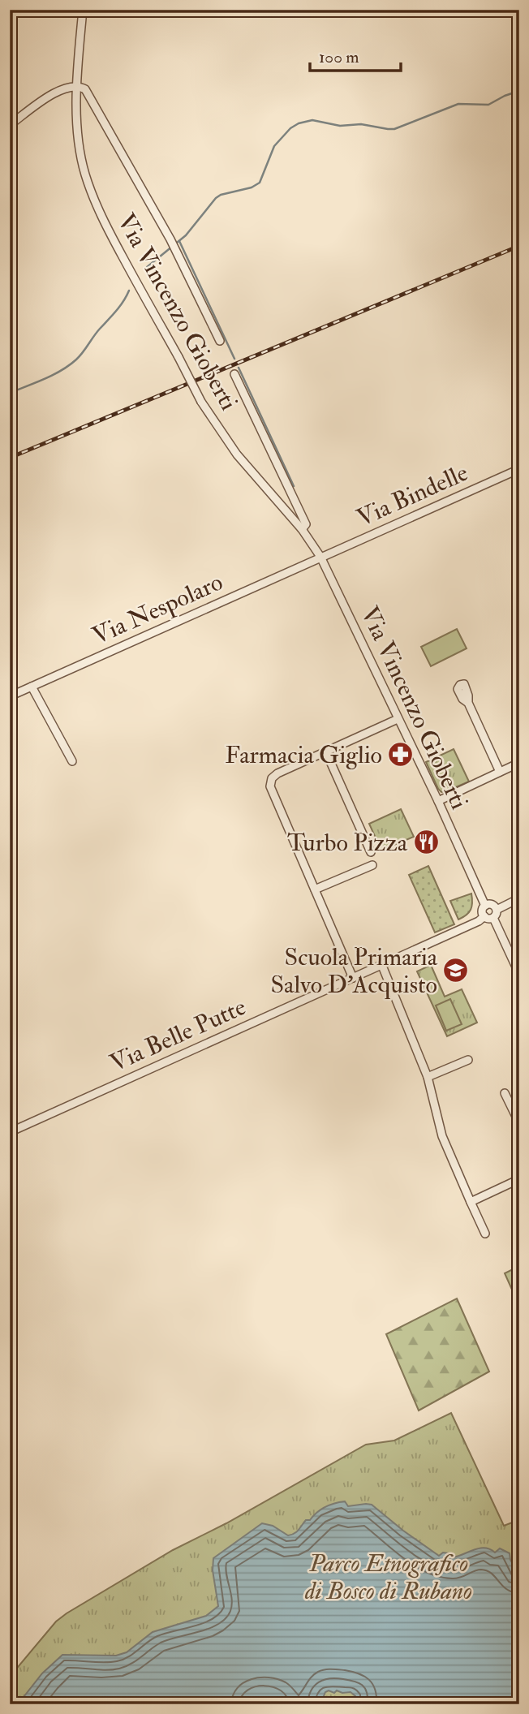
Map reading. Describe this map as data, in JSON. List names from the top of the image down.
{
  "streets": {
    "street": [
      "Via Vincenzo Gioberti",
      "Via Bindelle",
      "Via Nespolaro",
      "Via Belle Putte"
    ]
  },
  "crossings": [
    ["Via Vincenzo Gioberti", "Via Bindelle"],
    ["Via Vincenzo Gioberti", "Via Nespolaro"],
    ["Via Vincenzo Gioberti", "Via Belle Putte"],
    ["Via Bindelle", "Via Nespolaro"]
  ],
  "parks": ["Parco Etnografico di Bosco di Rubano"],
  "places": {
    "pharmacy": ["Farmacia Giglio"],
    "restaurant": ["Turbo Pizza"],
    "school or university": ["Scuola Primaria Salvo D’Acquisto"]
  },
  "scale_bar": "100 m"
}
